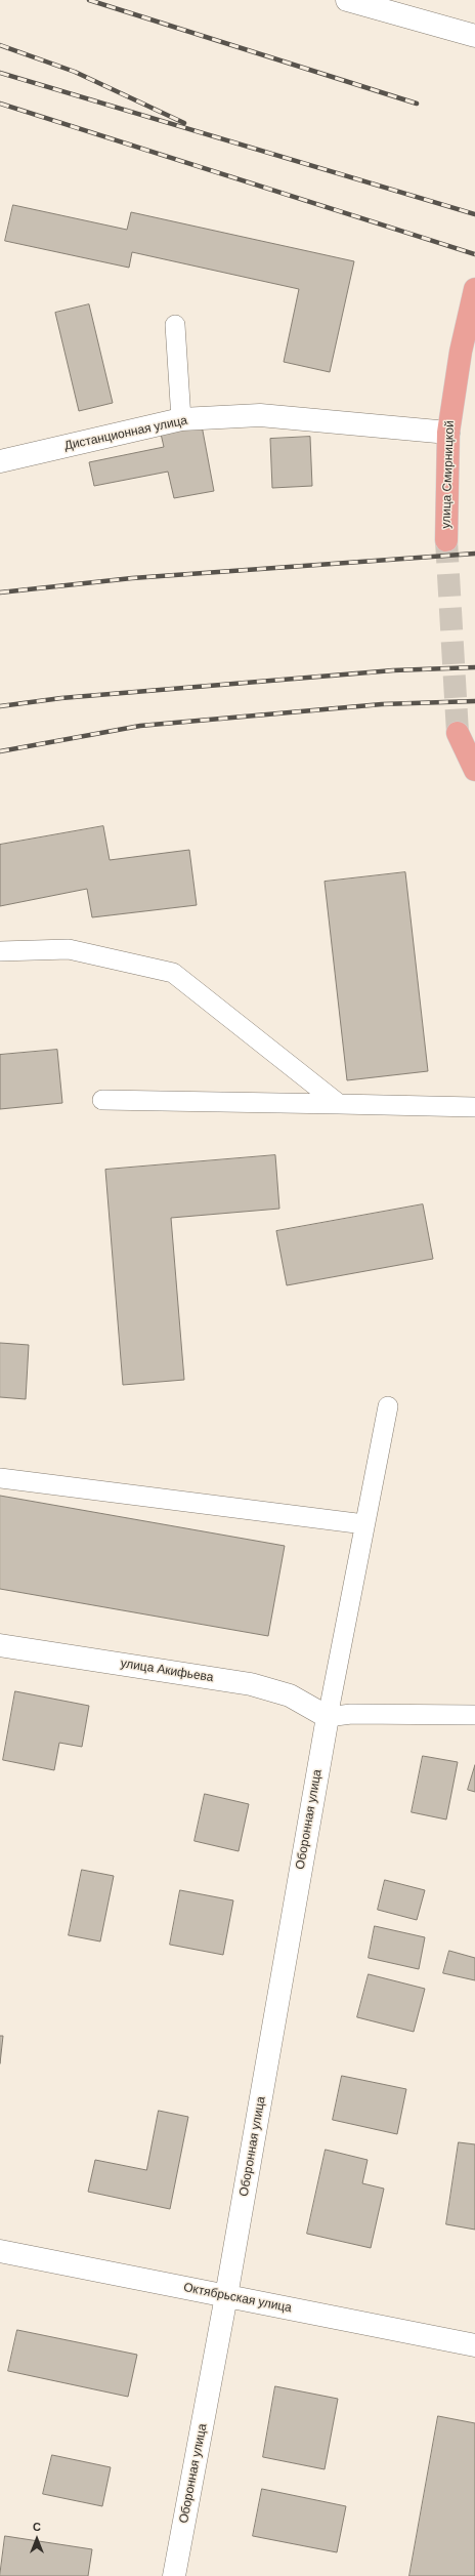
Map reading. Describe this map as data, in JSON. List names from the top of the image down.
{
  "streets": {
    "main road": ["улица Смирницкой"],
    "street": [
      "Дистанционная улица",
      "улица Акифьева",
      "Оборонная улица",
      "Октябрьская улица"
    ]
  },
  "crossings": [
    ["Дистанционная улица", "улица Смирницкой"],
    ["улица Акифьева", "Оборонная улица"],
    ["Оборонная улица", "Октябрьская улица"]
  ],
  "north": "top"
}
